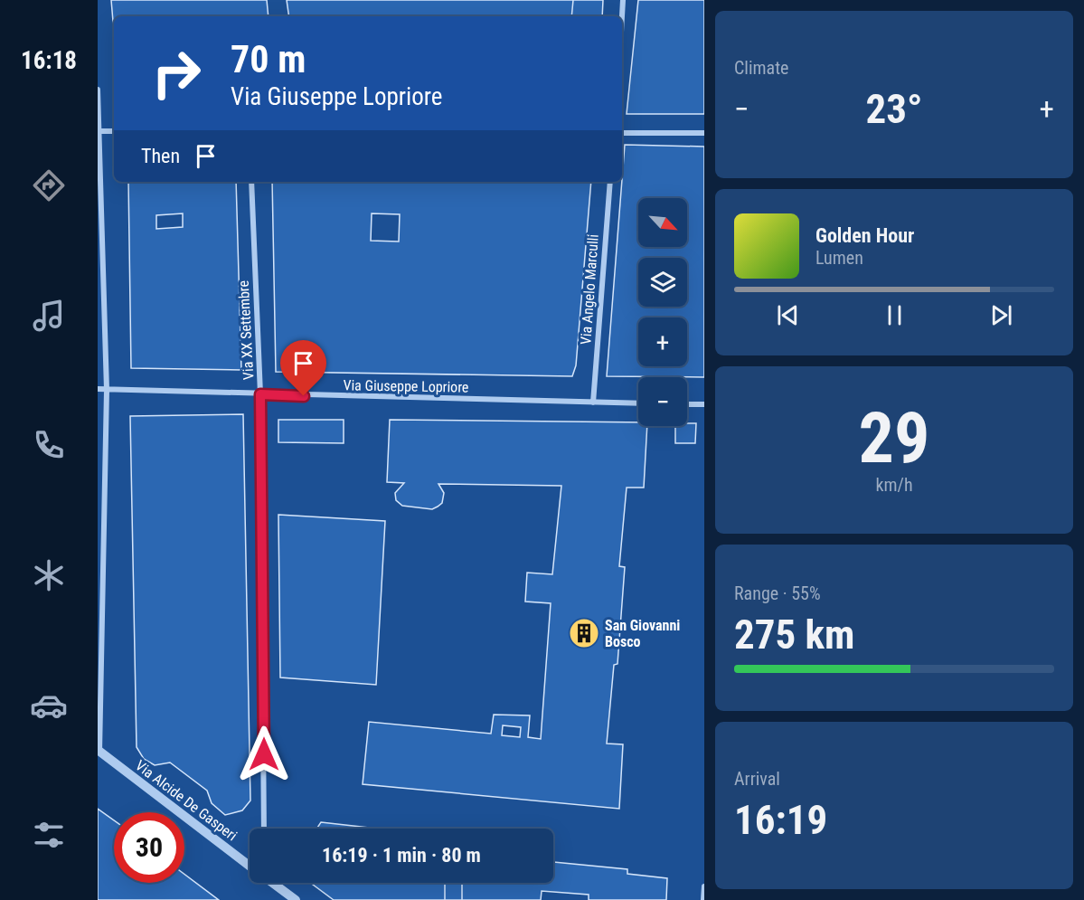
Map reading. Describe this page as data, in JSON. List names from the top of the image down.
{
  "streets": {
    "street": [
      "Via Angelo Marculli",
      "Via XX Settembre",
      "Via Giuseppe Lopriore",
      "Via Alcide De Gasperi"
    ]
  },
  "crossings": [
    ["Via Angelo Marculli", "Via Giuseppe Lopriore"],
    ["Via XX Settembre", "Via Giuseppe Lopriore"]
  ],
  "places": {
    "building": ["San Giovanni Bosco"]
  },
  "north": "bottom right",
  "page": {
    "tabs": "16:18",
    "tile": [
      "Climate",
      ["29", "km/h"],
      ["Range · 55%", "275 km"],
      ["Arrival", "16:19"]
    ],
    "turn": ["70 m", "Via Giuseppe Lopriore"],
    "heat": ["−", "23°", "+"],
    "then": "Then",
    "map_buttons": ["+", "−"],
    "song": ["Golden Hour", "Lumen"],
    "limit": "30",
    "trip": "16:19 · 1 min · 80 m"
  }
}
